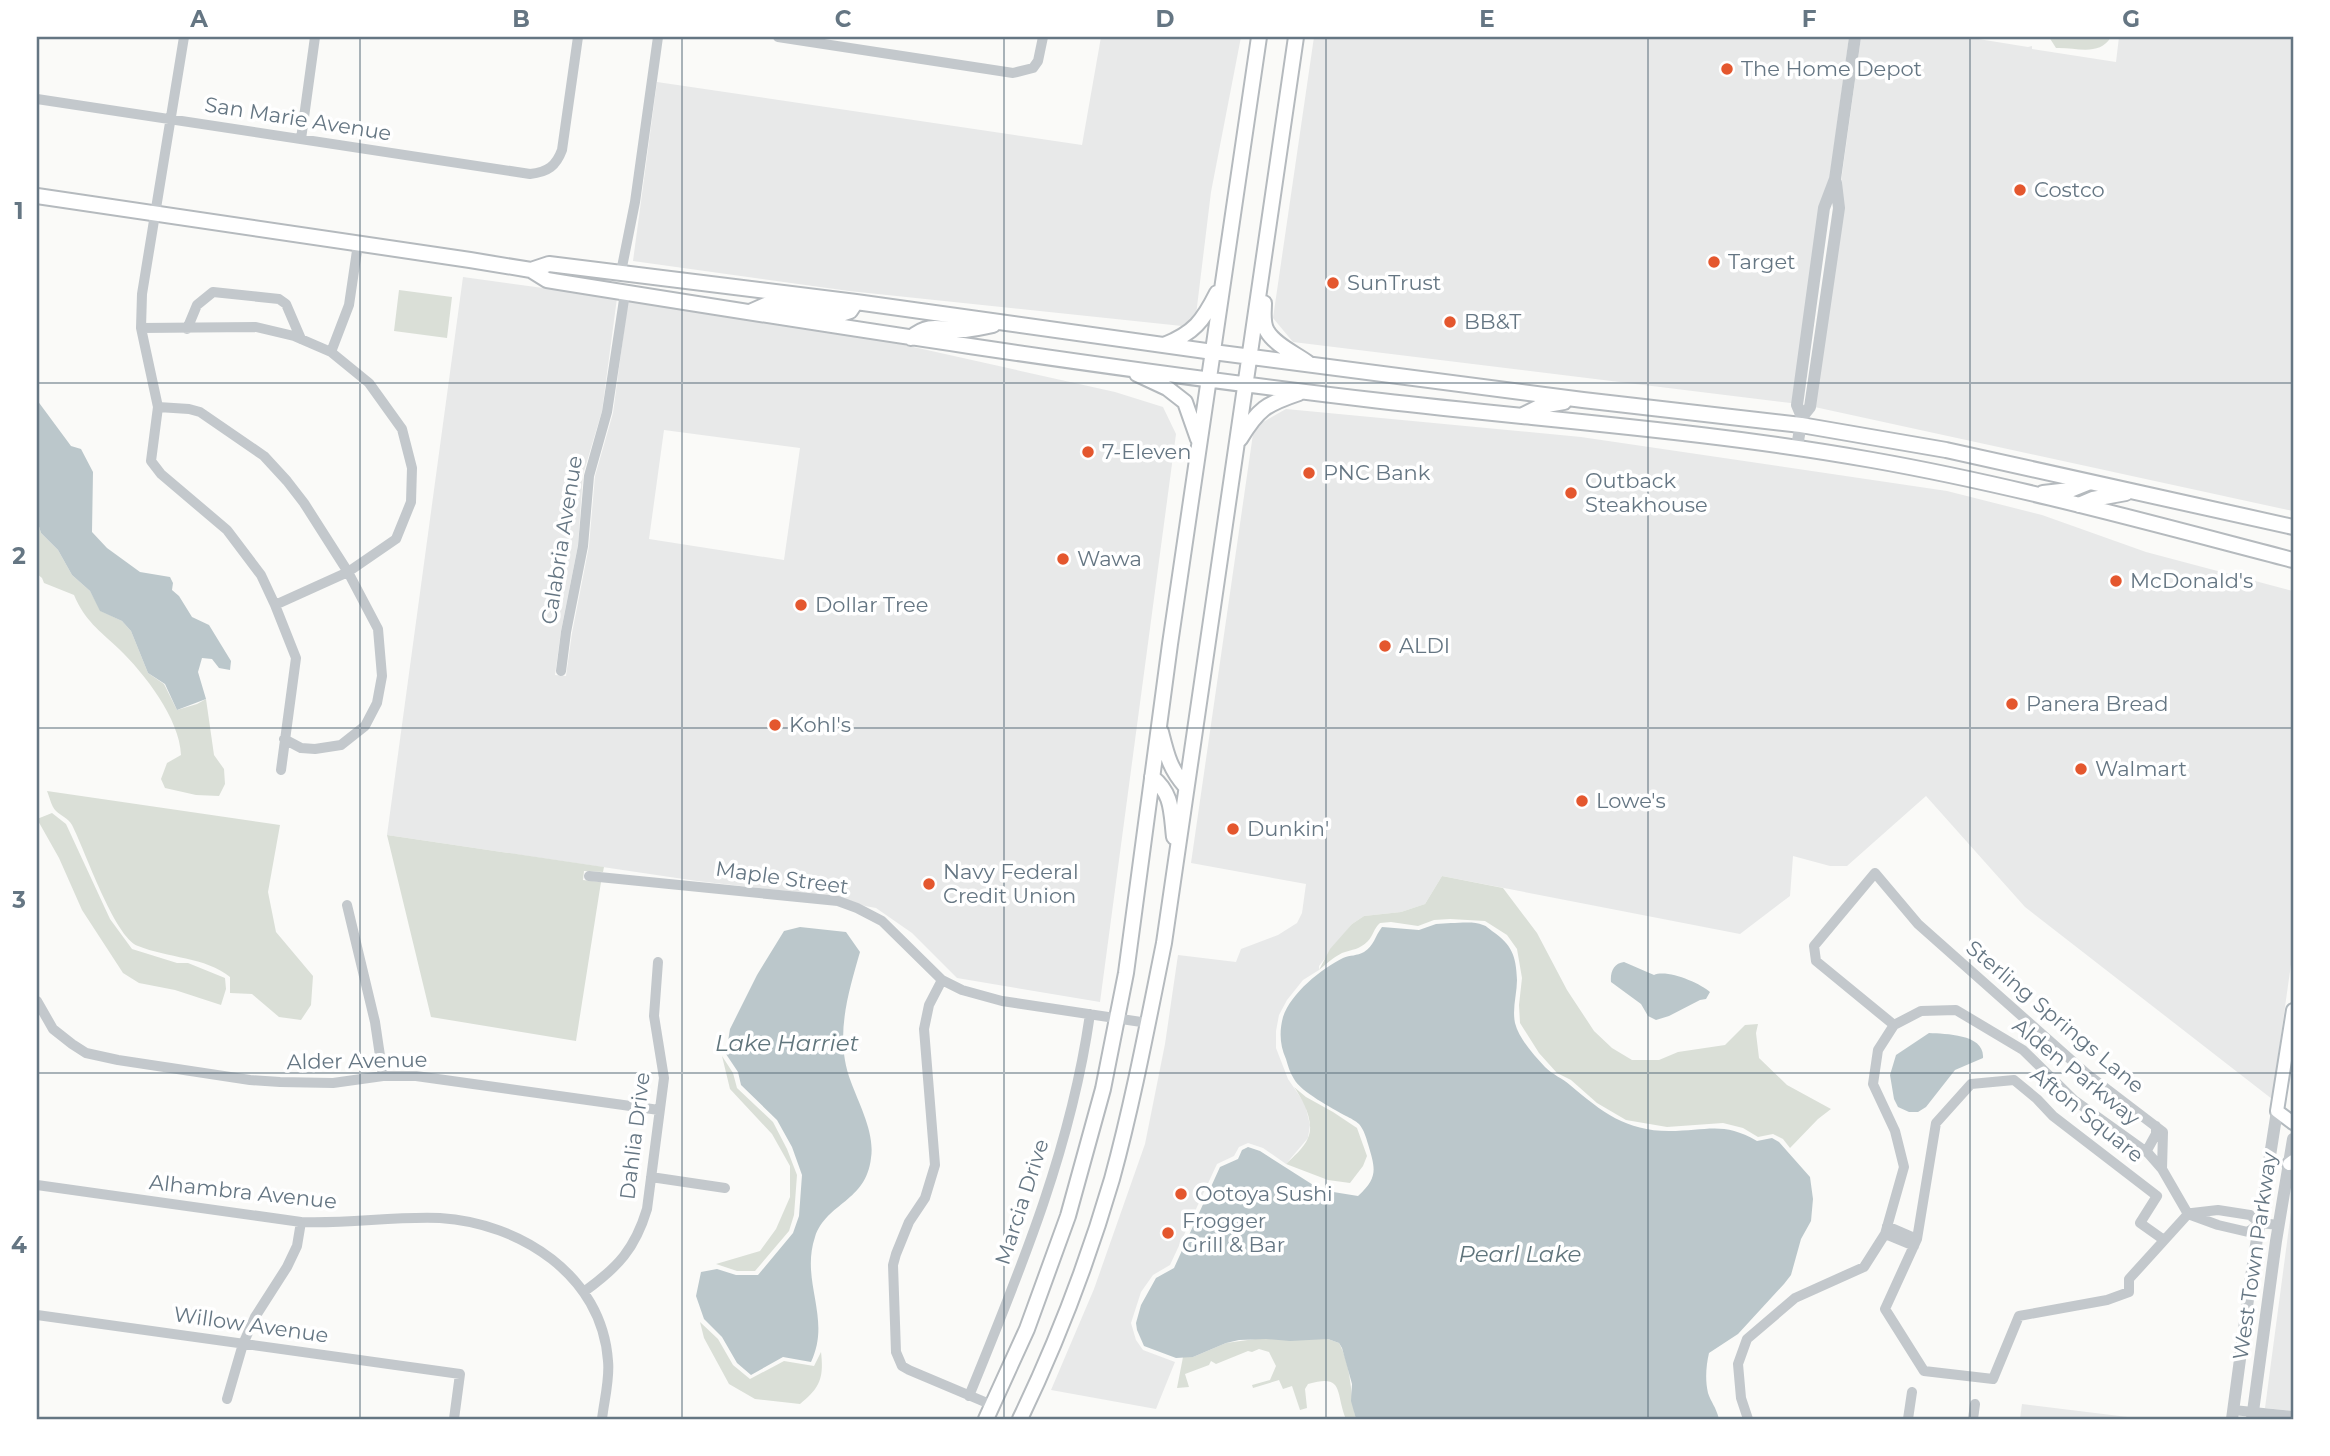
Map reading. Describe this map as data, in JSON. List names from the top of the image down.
{
  "streets": {
    "main road": ["West Town Parkway"],
    "street": [
      "San Marie Avenue",
      "Calabria Avenue",
      "Maple Street",
      "Sterling Springs Lane",
      "Alder Avenue",
      "Alden Parkway",
      "Afton Square",
      "Dahlia Drive",
      "Alhambra Avenue",
      "Marcia Drive",
      "Willow Avenue"
    ]
  },
  "crossings": [
    ["Maple Street", "Marcia Drive"],
    ["Sterling Springs Lane", "Alden Parkway"],
    ["Alder Avenue", "Dahlia Drive"],
    ["Alden Parkway", "Afton Square"],
    ["Dahlia Drive", "Alhambra Avenue"]
  ],
  "water": ["Lake Harriet", "Pearl Lake"],
  "places": [
    "The Home Depot",
    "Costco",
    "Target",
    "SunTrust",
    "BB&T",
    "7-Eleven",
    "PNC Bank",
    "Outback Steakhouse",
    "Wawa",
    "McDonald's",
    "Dollar Tree",
    "ALDI",
    "Panera Bread",
    "Kohl's",
    "Walmart",
    "Lowe's",
    "Dunkin'",
    "Navy Federal Credit Union",
    "Ootoya Sushi",
    "Frogger Grill & Bar"
  ],
  "grid": {
    "columns": [
      "A",
      "B",
      "C",
      "D",
      "E",
      "F",
      "G"
    ],
    "rows": [
      "1",
      "2",
      "3",
      "4"
    ]
  }
}
